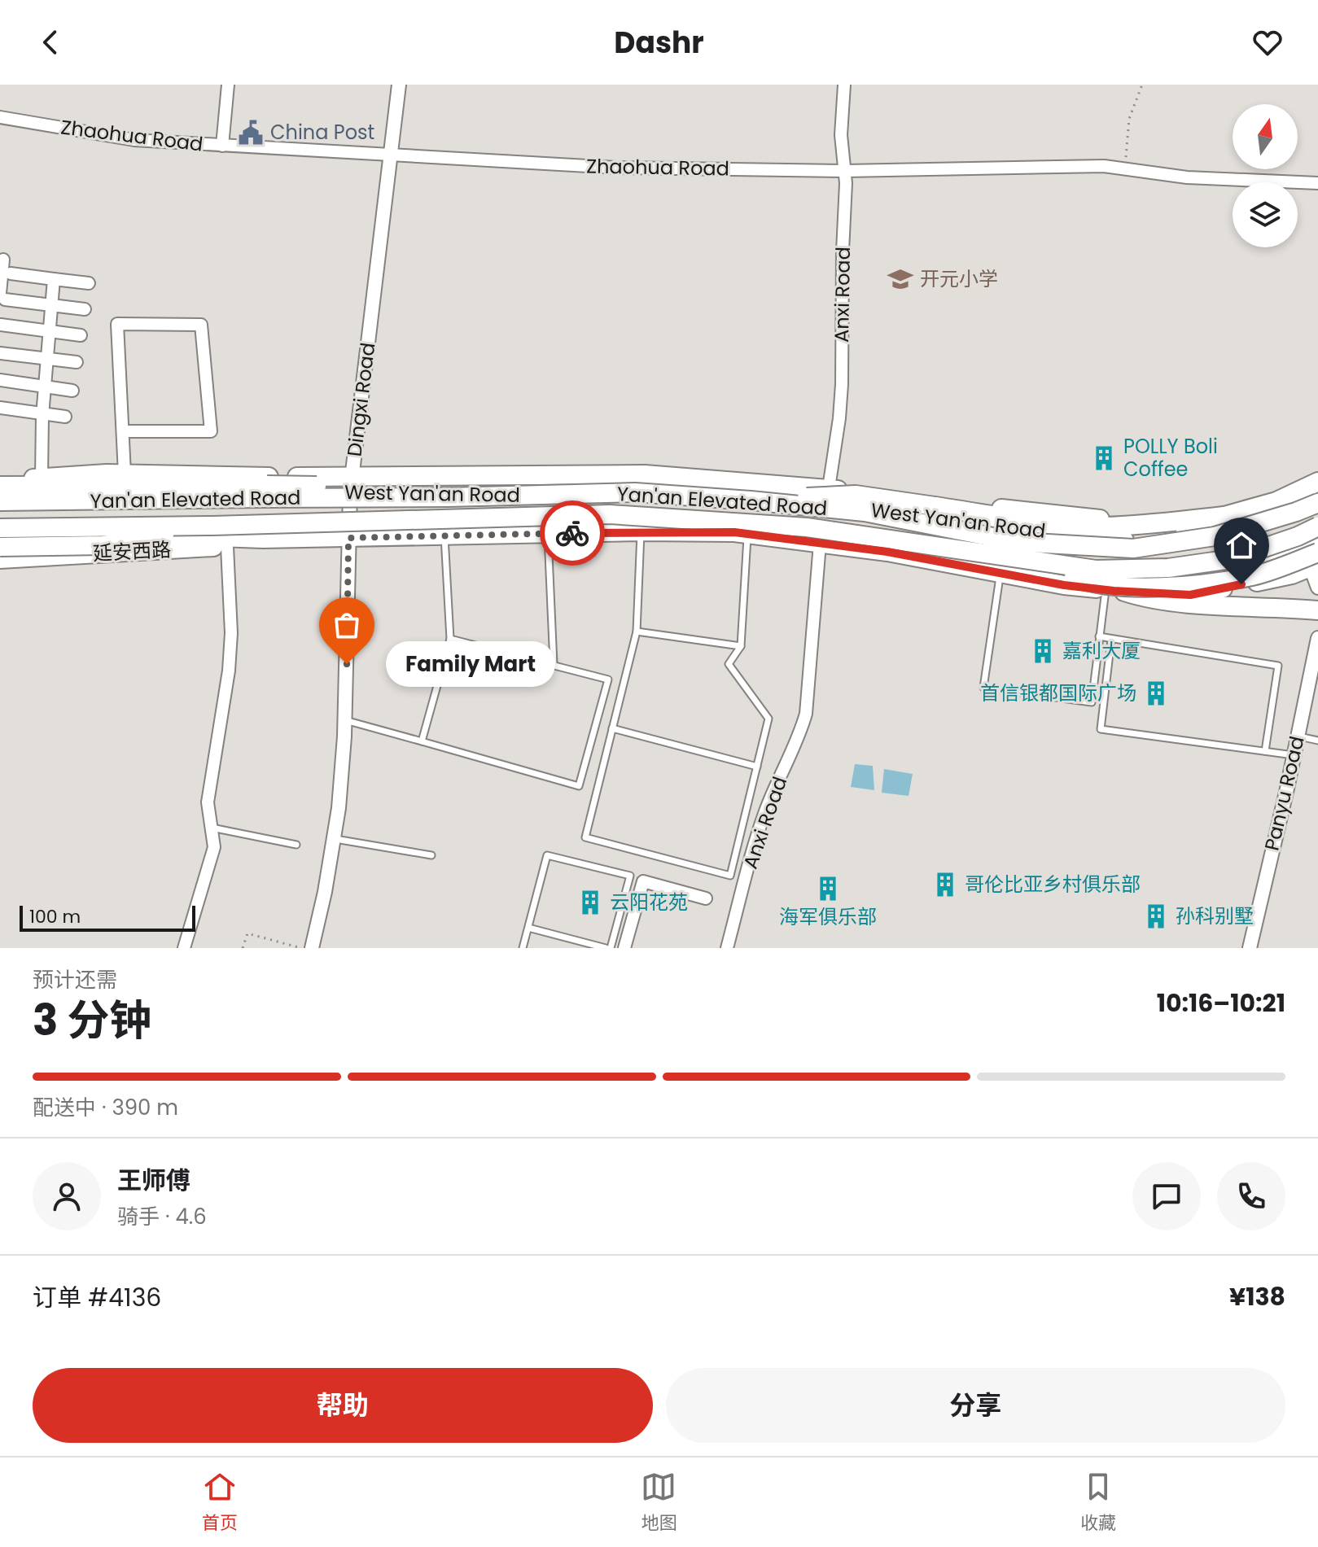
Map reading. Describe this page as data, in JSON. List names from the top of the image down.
{
  "streets": {
    "main road": ["West Yan'an Road", "Yan'an Elevated Road", "延安西路"],
    "street": [
      "Zhaohua Road",
      "Anxi Road",
      "Dingxi Road",
      "Panyu Road"
    ]
  },
  "crossings": [
    ["Zhaohua Road", "Anxi Road"],
    ["Zhaohua Road", "Dingxi Road"],
    ["Anxi Road", "West Yan'an Road"],
    ["Dingxi Road", "West Yan'an Road"],
    ["West Yan'an Road", "Yan'an Elevated Road"],
    ["West Yan'an Road", "延安西路"]
  ],
  "places": {
    "public building": ["China Post"],
    "school or university": ["开元小学"],
    "building": [
      "POLLY Boli Coffee",
      "嘉利大厦",
      "首信银都国际广场",
      "哥伦比亚乡村俱乐部",
      "海军俱乐部",
      "云阳花苑",
      "孙科别墅"
    ],
    "other": ["Family Mart"]
  },
  "scale_bar": "100 m",
  "north": "top",
  "page": {
    "header": "Dashr",
    "bubble": "Family Mart",
    "scale": "100 m",
    "heading": ["3 分钟", "预计还需", "10:16–10:21"],
    "panel": [
      "王师傅",
      "骑手 · 4.6",
      "订单 #4136",
      "¥138"
    ],
    "bar": "配送中 · 390 m",
    "buttons": ["帮助", "分享"],
    "tabs": ["首页", "地图", "收藏"]
  }
}
